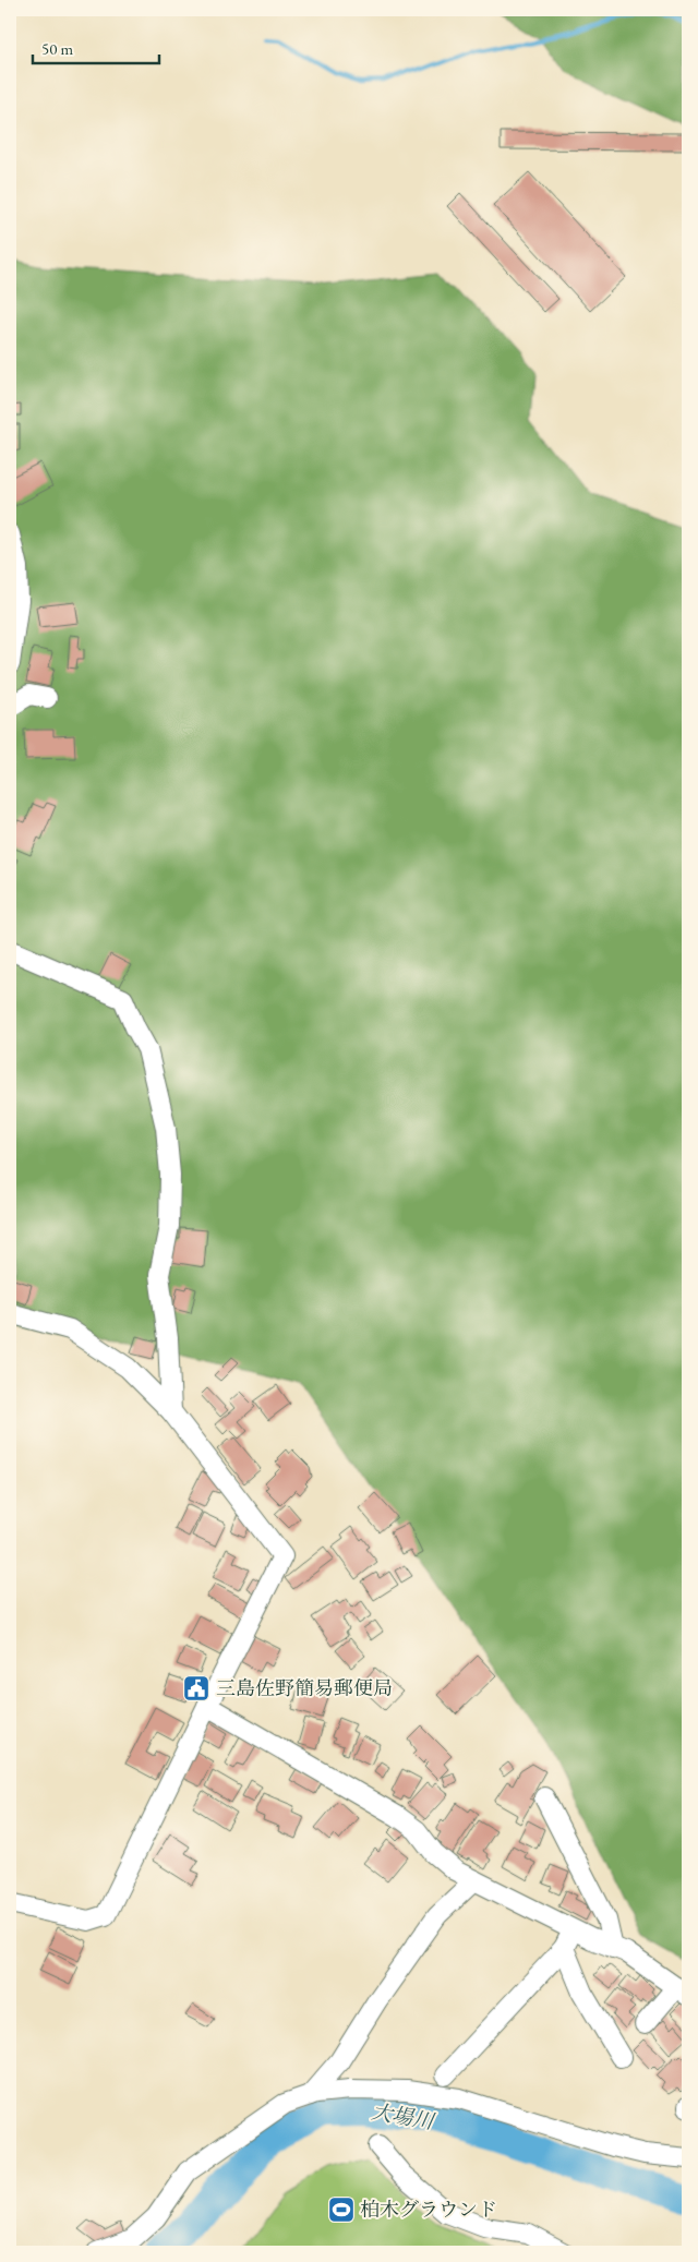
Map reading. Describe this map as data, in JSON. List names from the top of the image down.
{
  "water": ["大場川"],
  "places": {
    "public building": ["三島佐野簡易郵便局"],
    "sports": ["柏木グラウンド"]
  },
  "scale_bar": "50 m"
}
